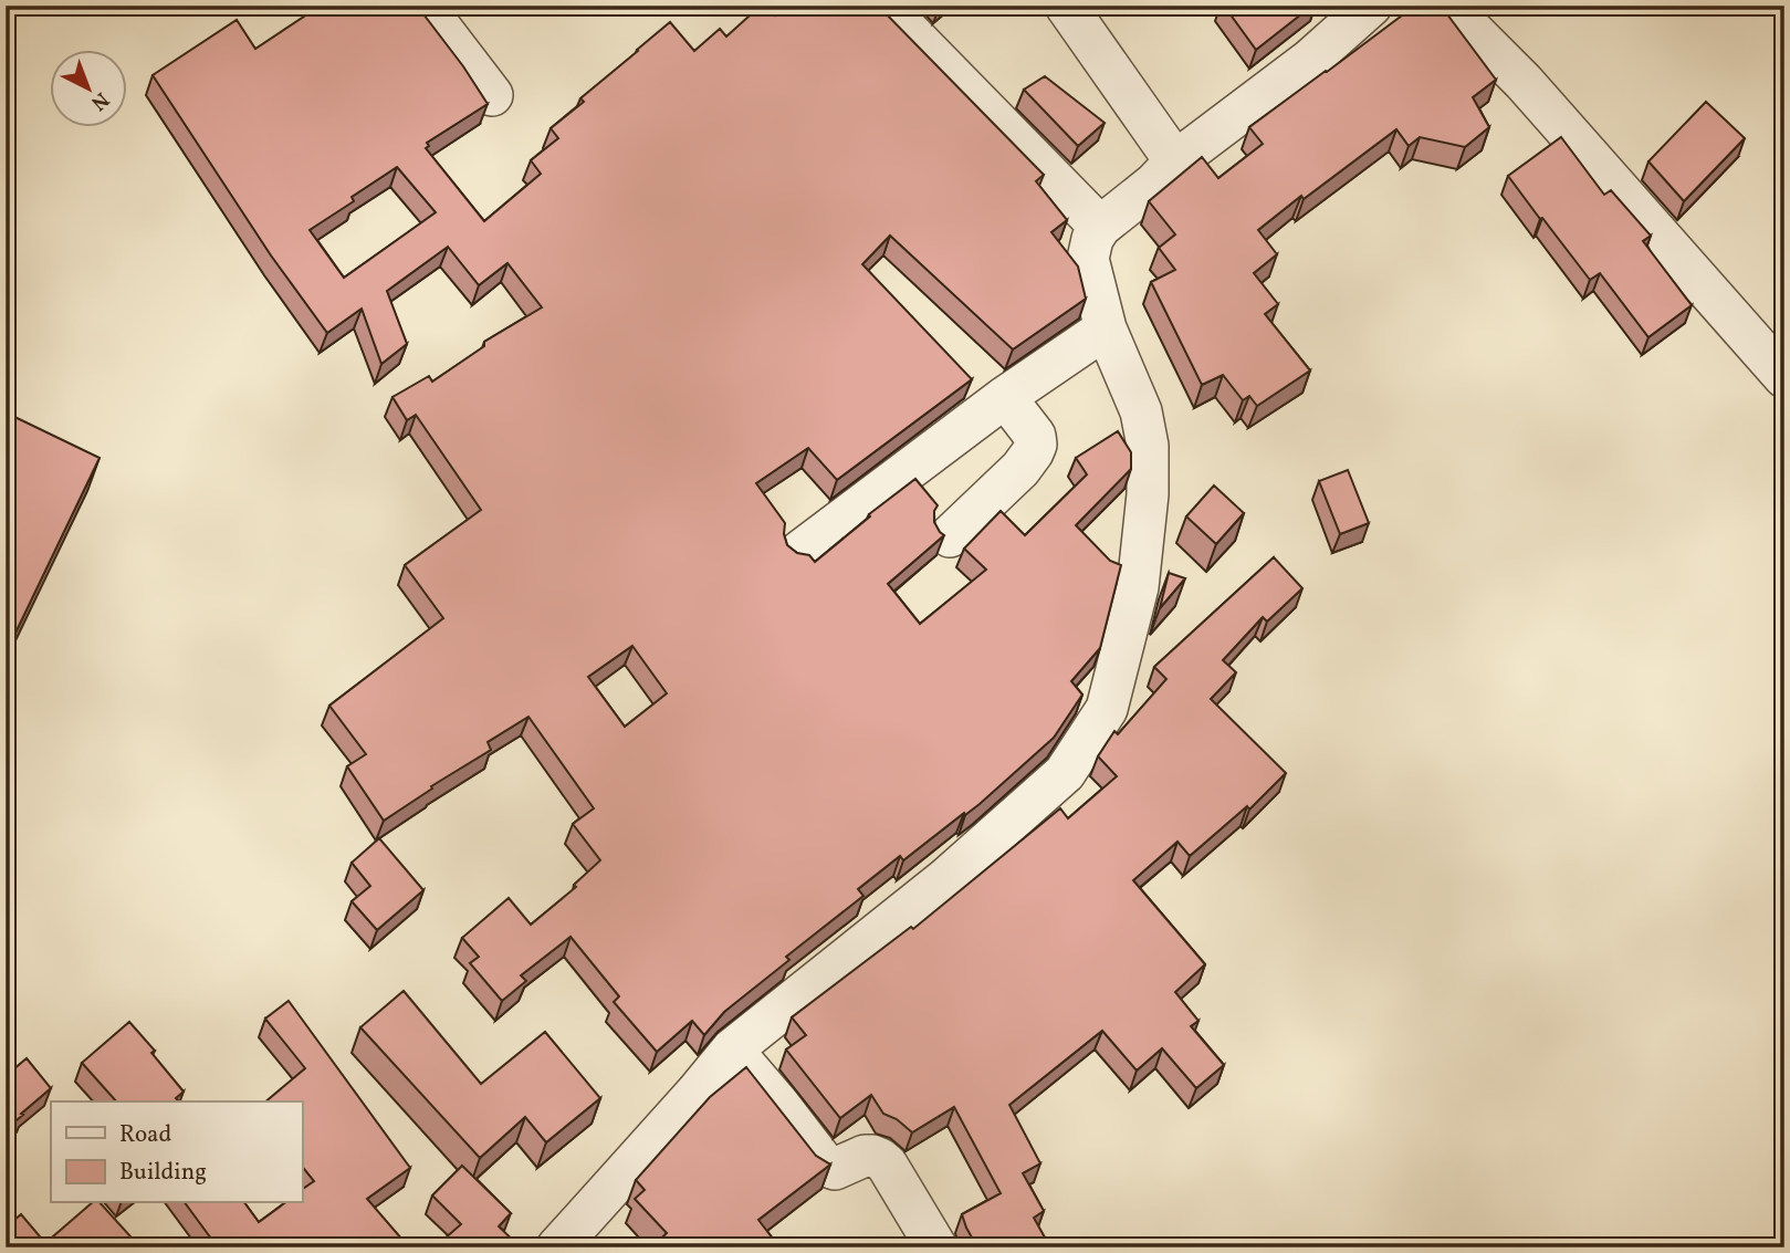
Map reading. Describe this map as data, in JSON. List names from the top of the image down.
{
  "legend": ["Road", "Building"],
  "north": "bottom right"
}
